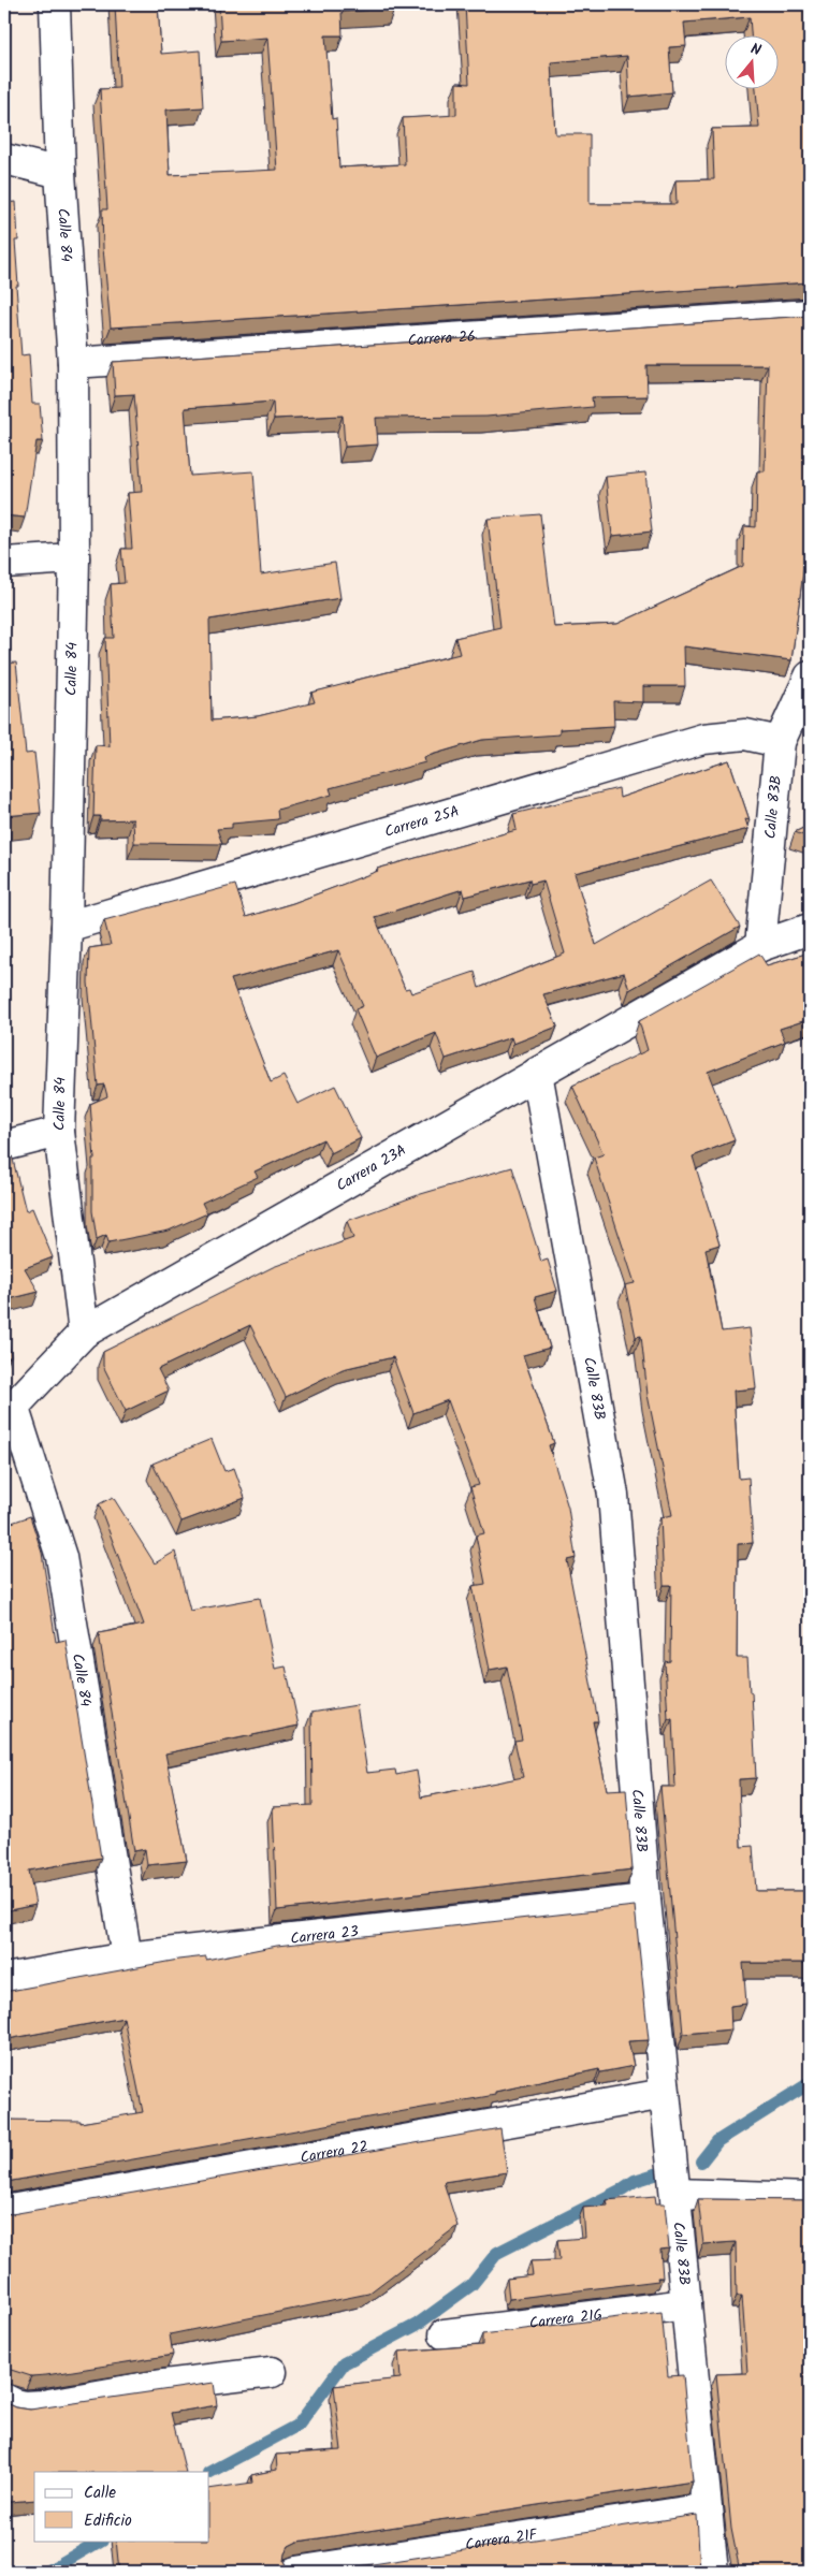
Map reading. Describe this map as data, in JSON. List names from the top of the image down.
{
  "streets": {
    "street": [
      "Calle 84",
      "Carrera 26",
      "Calle 83B",
      "Carrera 25A",
      "Carrera 23A",
      "Carrera 23",
      "Carrera 22",
      "Carrera 21G",
      "Carrera 21F"
    ]
  },
  "crossings": [
    ["Calle 84", "Carrera 26"],
    ["Calle 84", "Carrera 25A"],
    ["Calle 84", "Carrera 23A"],
    ["Calle 84", "Carrera 23"],
    ["Calle 83B", "Carrera 25A"],
    ["Calle 83B", "Carrera 23A"],
    ["Calle 83B", "Carrera 23"],
    ["Calle 83B", "Carrera 22"],
    ["Calle 83B", "Carrera 21G"],
    ["Calle 83B", "Carrera 21F"]
  ],
  "legend": ["Calle", "Edificio"],
  "north": "top"
}
